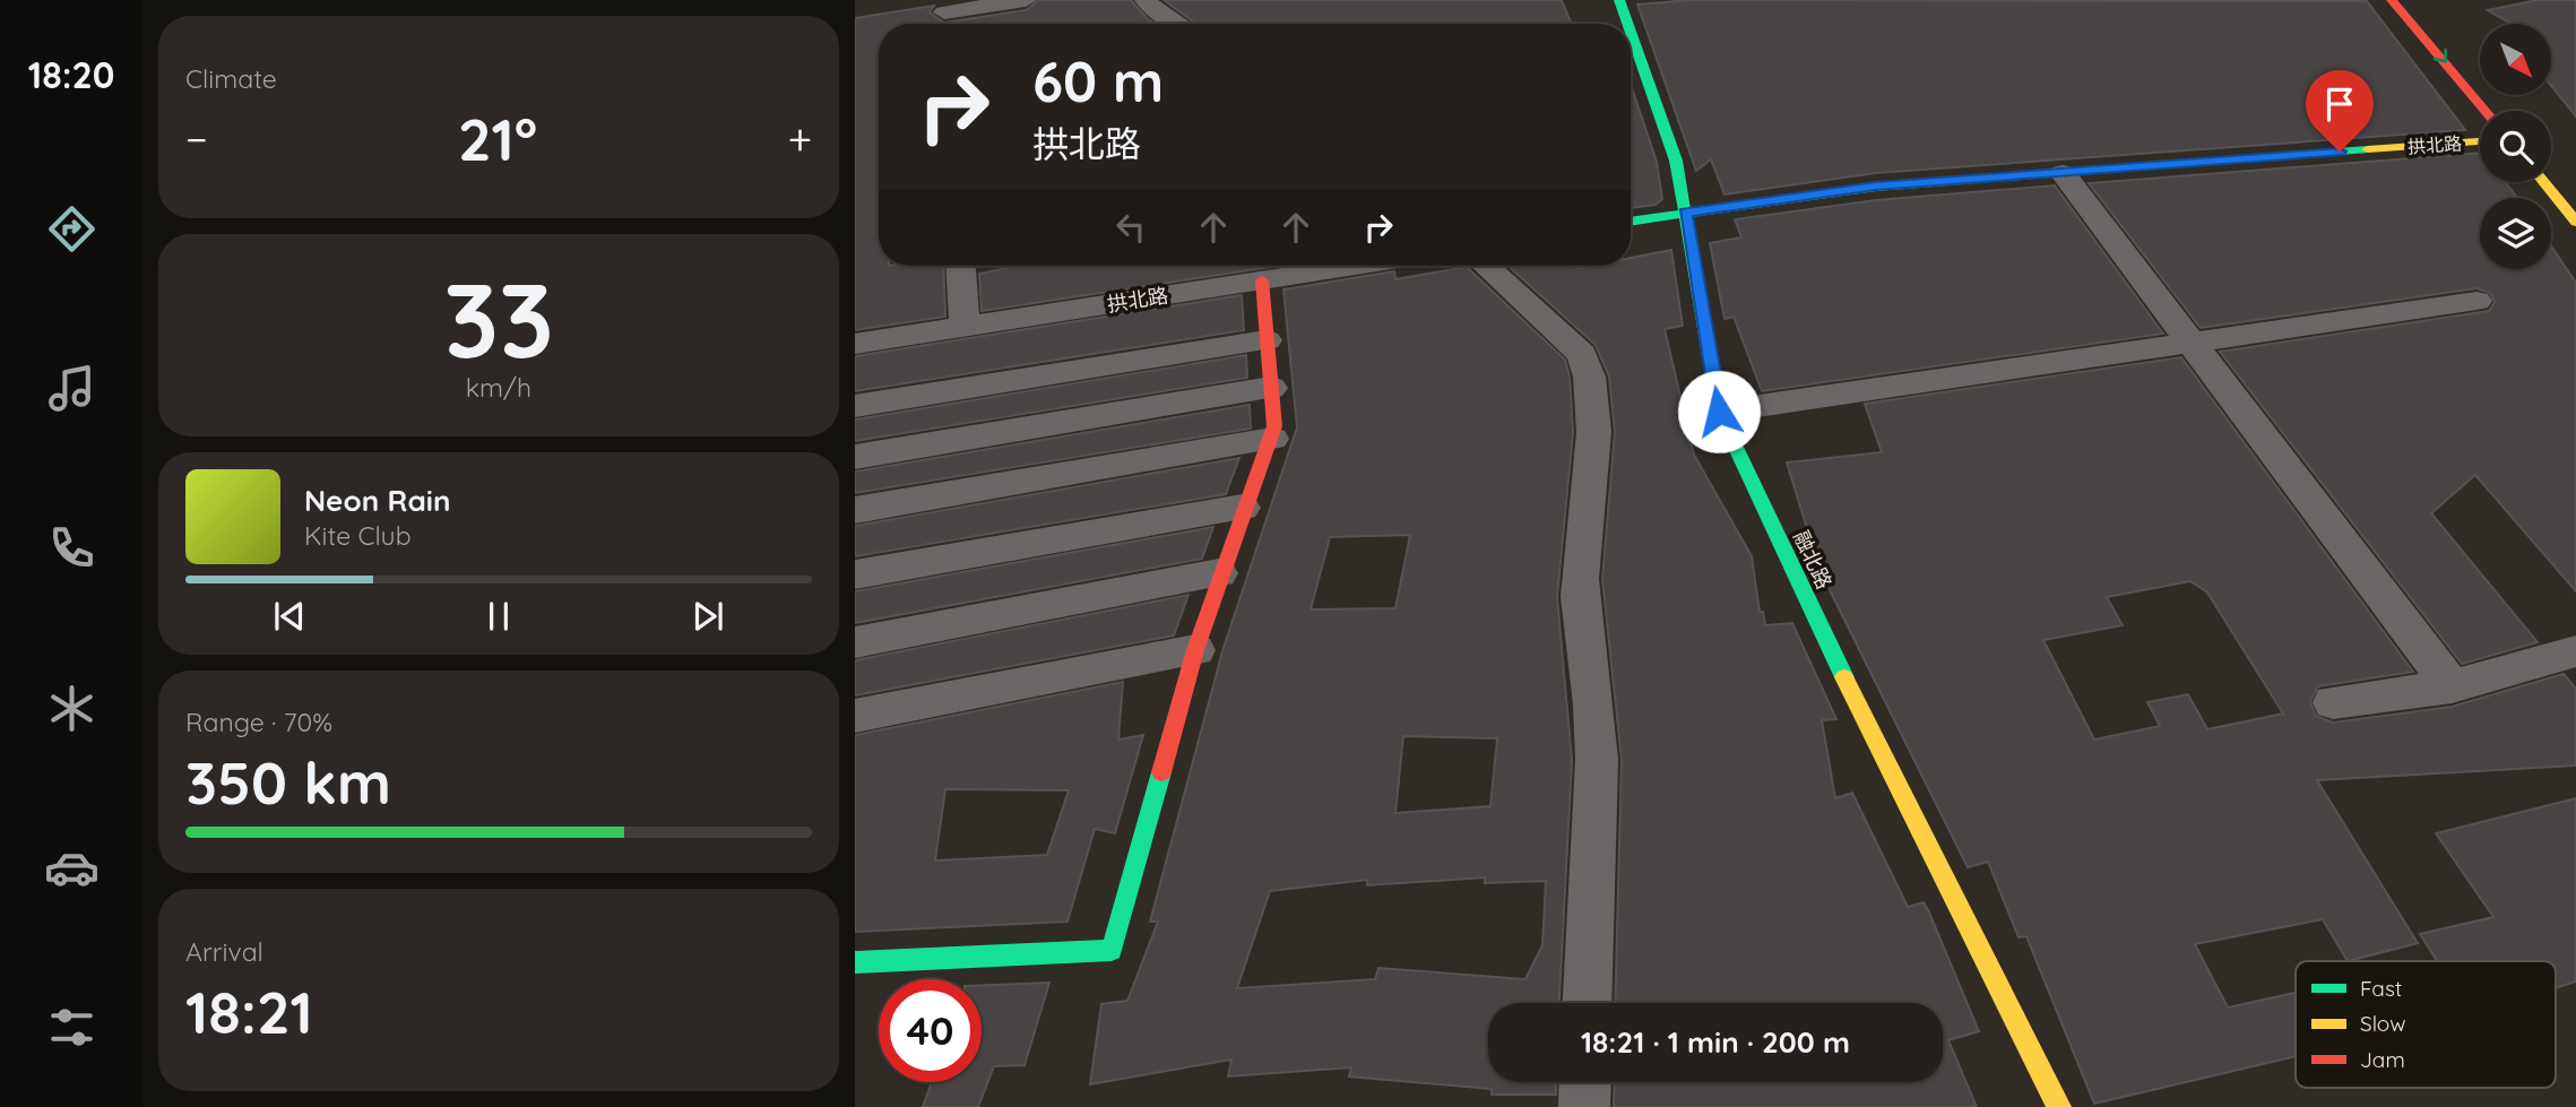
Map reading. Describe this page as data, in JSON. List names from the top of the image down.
{
  "streets": {
    "street": ["拱北路", "融北路"]
  },
  "crossings": [
    ["拱北路", "融北路"]
  ],
  "legend": ["Fast", "Slow", "Jam"],
  "north": "bottom right",
  "page": {
    "tabs": "18:20",
    "tile": [
      "Climate",
      ["33", "km/h"],
      ["Range · 70%", "350 km"],
      ["Arrival", "18:21"]
    ],
    "turn": ["60 m", "拱北路"],
    "heat": ["−", "21°", "+"],
    "song": ["Neon Rain", "Kite Club"],
    "limit": "40",
    "trip": "18:21 · 1 min · 200 m"
  }
}
